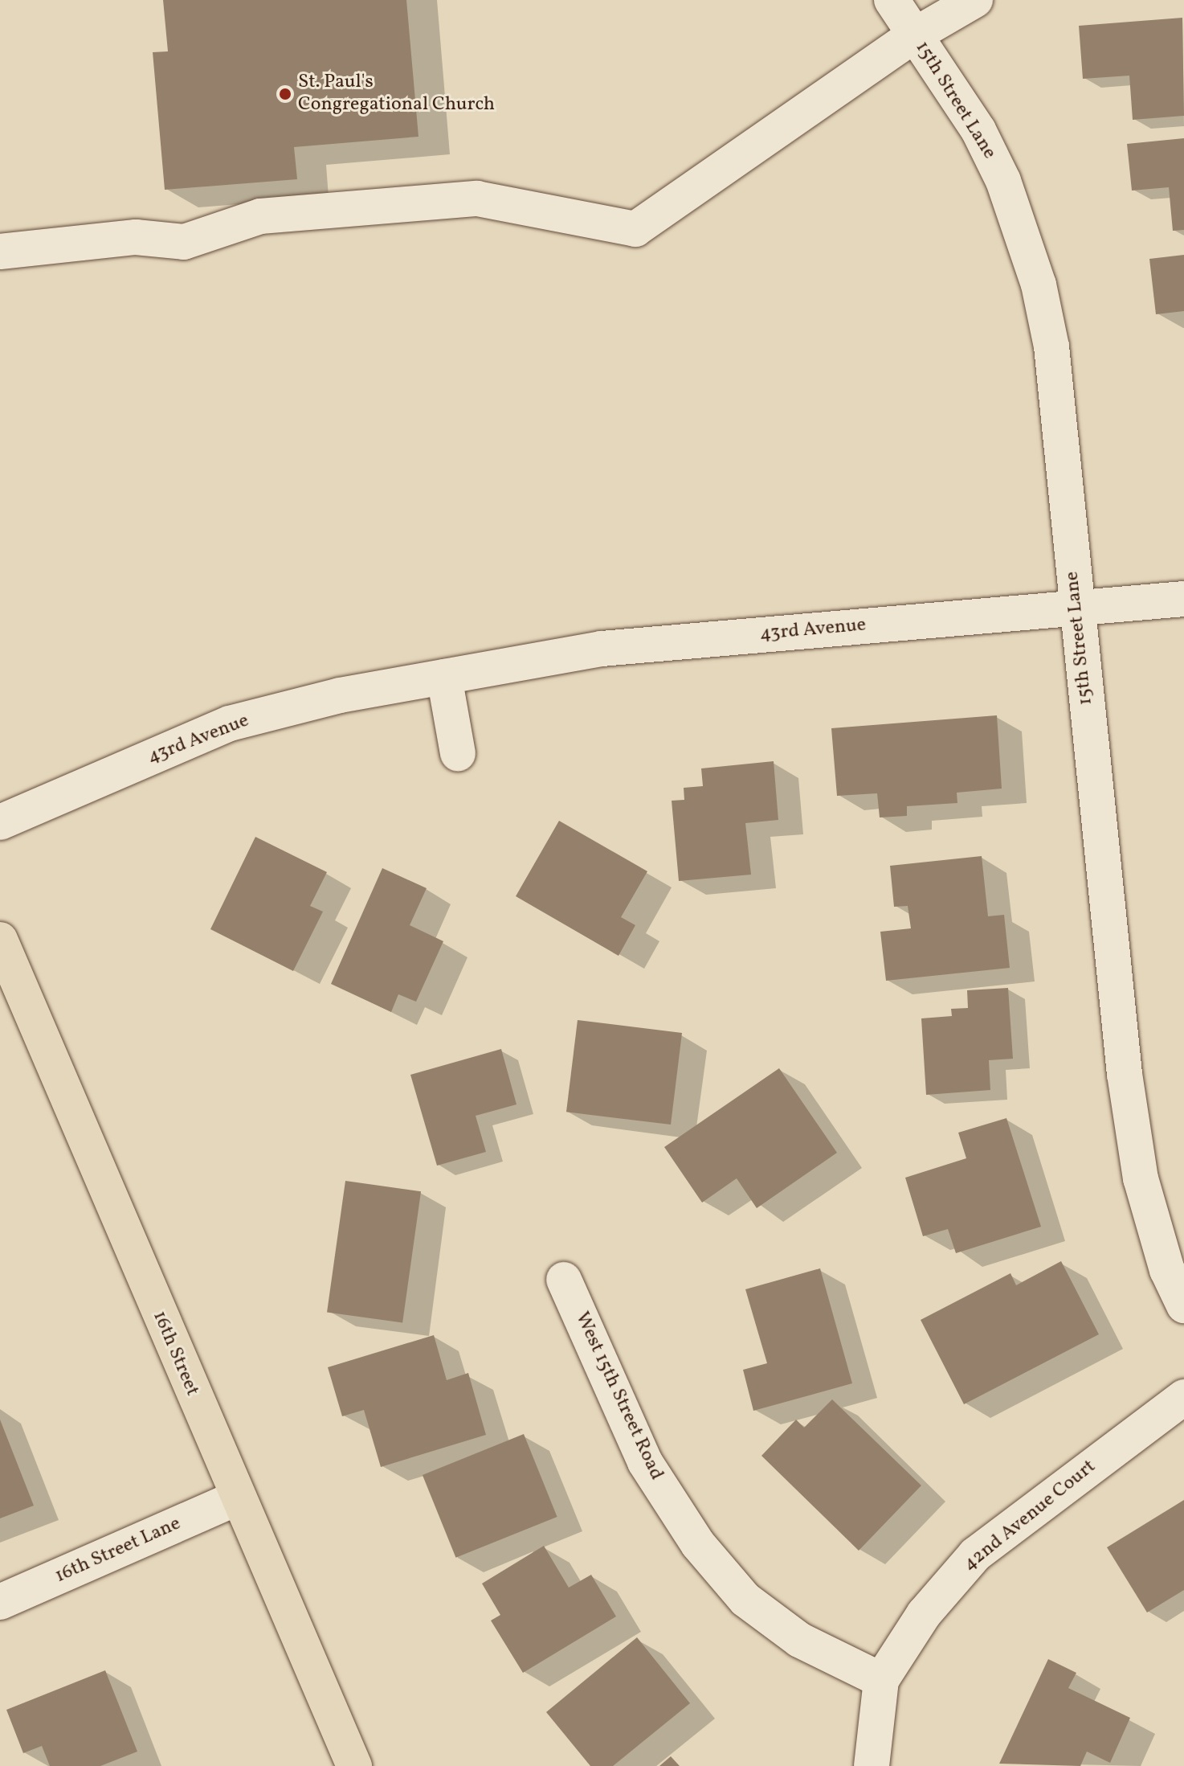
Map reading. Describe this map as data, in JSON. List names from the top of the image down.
{
  "streets": {
    "main road": ["16th Street"],
    "street": [
      "15th Street Lane",
      "43rd Avenue",
      "West 15th Street Road",
      "42nd Avenue Court",
      "16th Street Lane"
    ]
  },
  "crossings": [
    ["15th Street Lane", "43rd Avenue"],
    ["16th Street", "16th Street Lane"],
    ["West 15th Street Road", "42nd Avenue Court"]
  ],
  "places": ["St. Paul's Congregational Church"]
}
